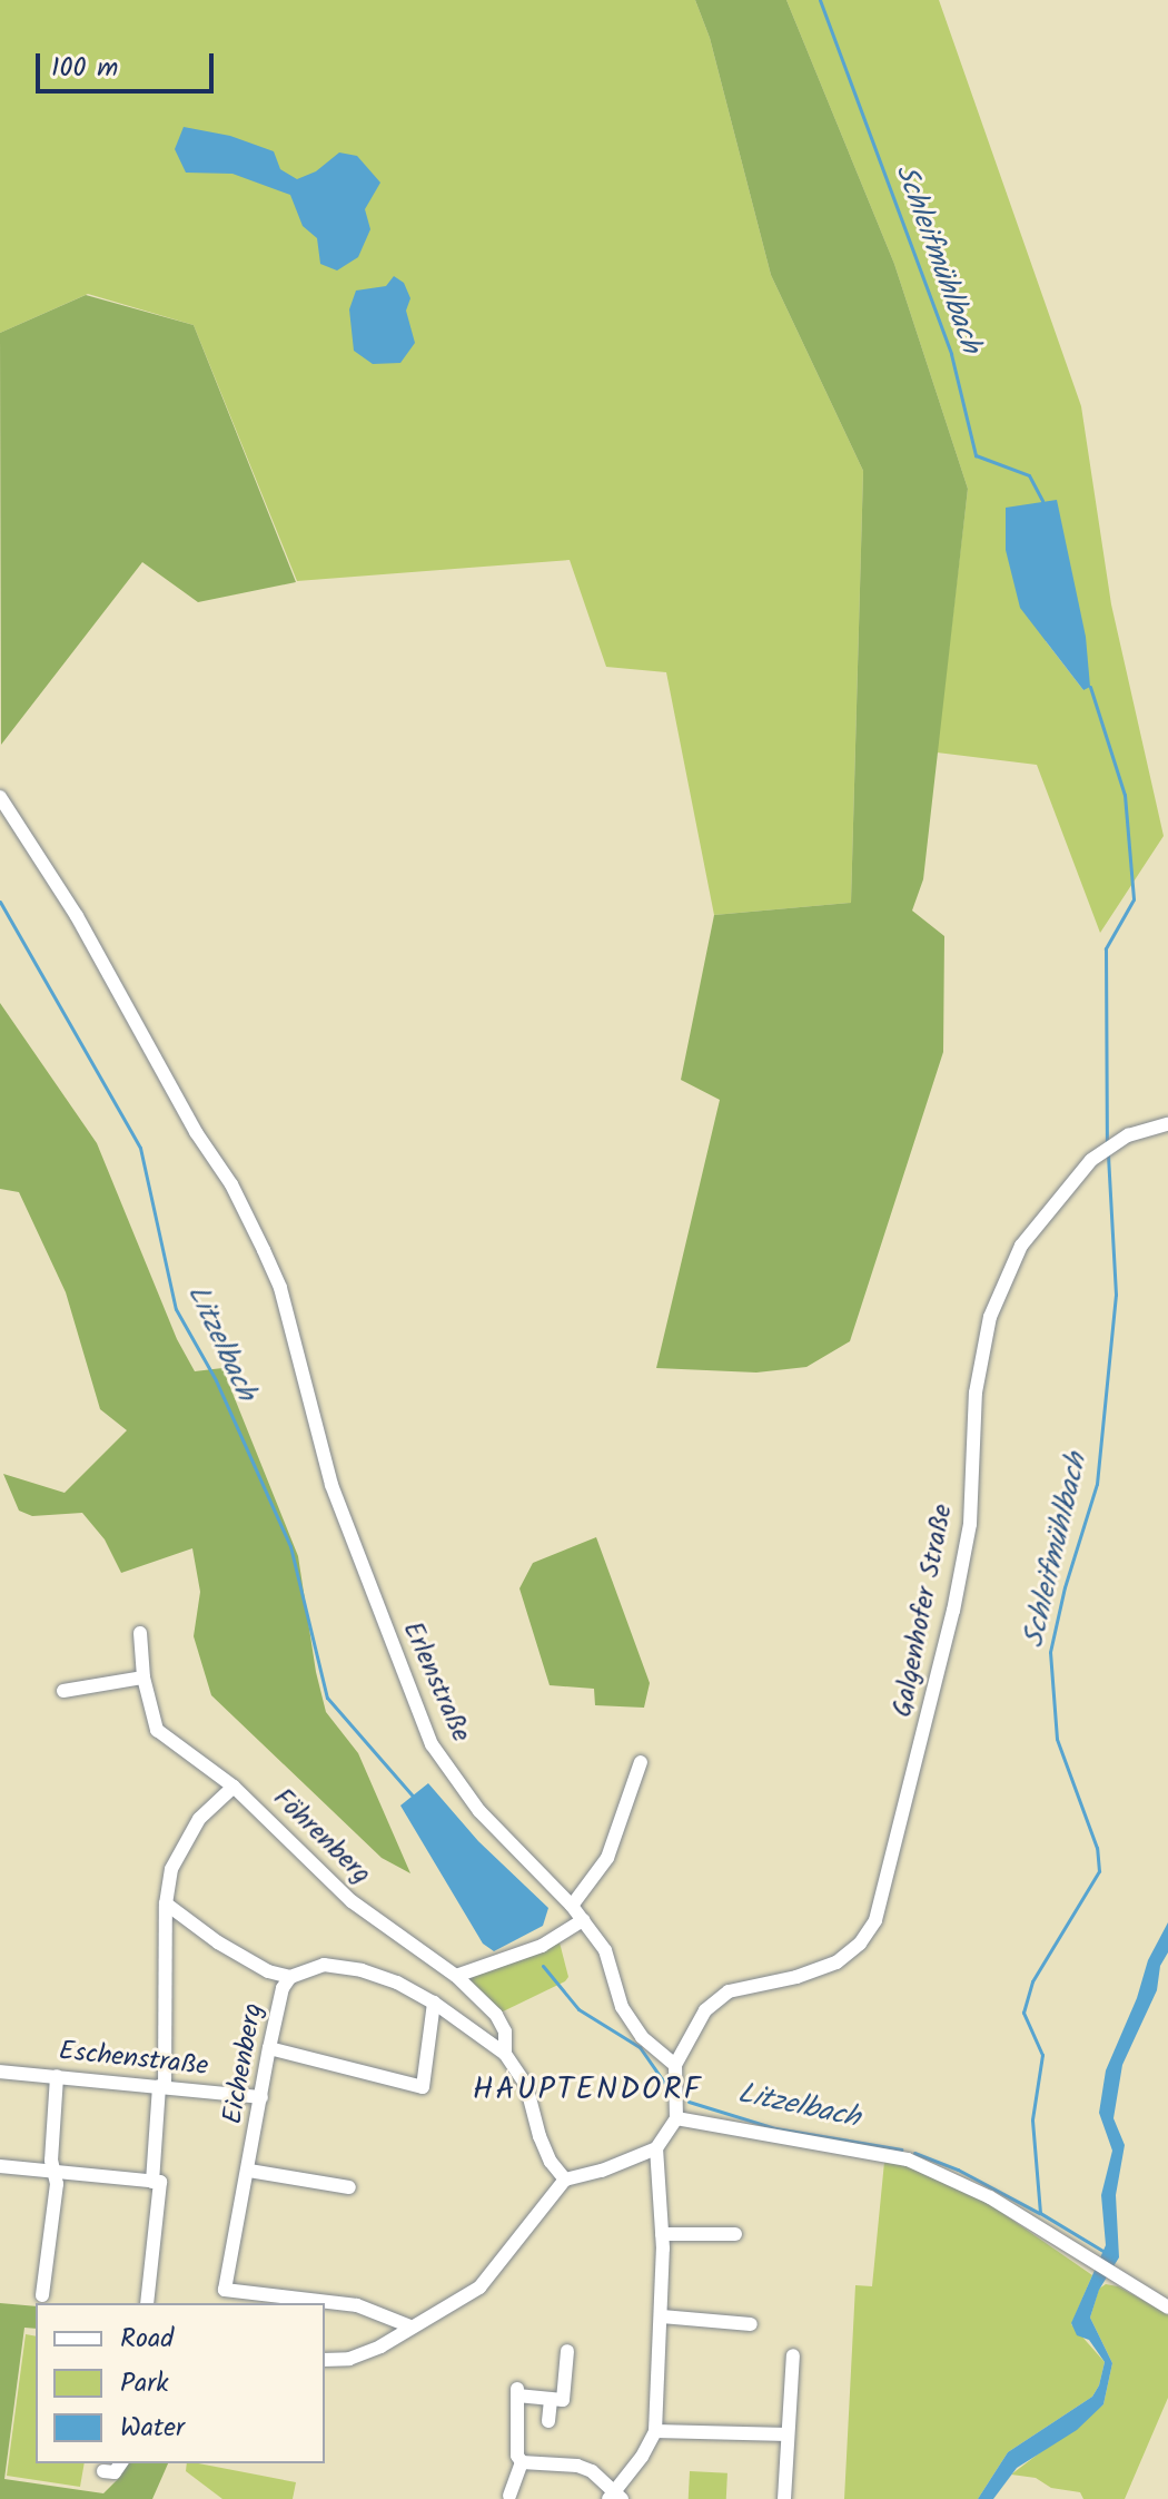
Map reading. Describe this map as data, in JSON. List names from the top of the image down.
{
  "streets": {
    "street": [
      "Galgenhofer Straße",
      "Erlenstraße",
      "Föhrenberg",
      "Eschenstraße",
      "Eichenberg"
    ]
  },
  "crossings": [
    ["Galgenhofer Straße", "Erlenstraße"],
    ["Föhrenberg", "Eichenberg"],
    ["Eschenstraße", "Eichenberg"]
  ],
  "districts": ["HAUPTENDORF"],
  "water": ["Schleifmühlbach", "Litzelbach"],
  "legend": ["Road", "Park", "Water"],
  "scale_bar": "100 m"
}
